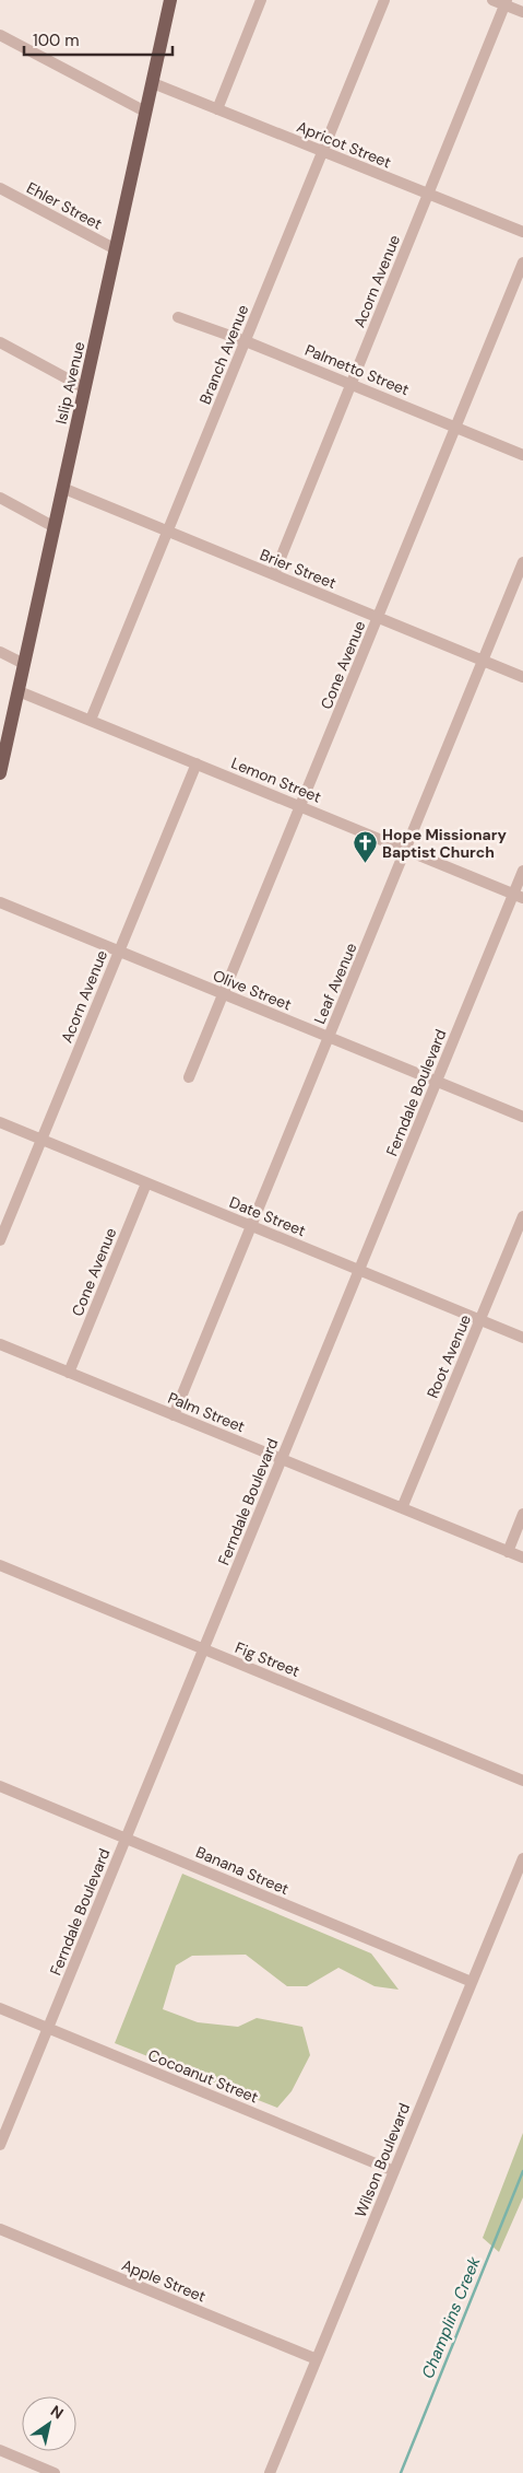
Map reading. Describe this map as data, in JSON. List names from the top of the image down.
{
  "streets": {
    "main road": ["Islip Avenue"],
    "street": [
      "Apricot Street",
      "Ehler Street",
      "Acorn Avenue",
      "Branch Avenue",
      "Palmetto Street",
      "Brier Street",
      "Cone Avenue",
      "Lemon Street",
      "Leaf Avenue",
      "Olive Street",
      "Ferndale Boulevard",
      "Date Street",
      "Root Avenue",
      "Palm Street",
      "Fig Street",
      "Banana Street",
      "Cocoanut Street",
      "Wilson Boulevard",
      "Apple Street"
    ]
  },
  "crossings": [
    ["Apricot Street", "Acorn Avenue"],
    ["Apricot Street", "Branch Avenue"],
    ["Apricot Street", "Islip Avenue"],
    ["Ehler Street", "Islip Avenue"],
    ["Acorn Avenue", "Palmetto Street"],
    ["Acorn Avenue", "Brier Street"],
    ["Acorn Avenue", "Lemon Street"],
    ["Acorn Avenue", "Olive Street"],
    ["Acorn Avenue", "Date Street"],
    ["Branch Avenue", "Palmetto Street"],
    ["Branch Avenue", "Brier Street"],
    ["Branch Avenue", "Lemon Street"],
    ["Palmetto Street", "Cone Avenue"],
    ["Islip Avenue", "Brier Street"],
    ["Islip Avenue", "Lemon Street"],
    ["Brier Street", "Cone Avenue"],
    ["Brier Street", "Leaf Avenue"],
    ["Cone Avenue", "Lemon Street"],
    ["Cone Avenue", "Olive Street"],
    ["Cone Avenue", "Date Street"],
    ["Cone Avenue", "Palm Street"],
    ["Lemon Street", "Leaf Avenue"],
    ["Lemon Street", "Ferndale Boulevard"],
    ["Leaf Avenue", "Olive Street"],
    ["Leaf Avenue", "Date Street"],
    ["Leaf Avenue", "Palm Street"],
    ["Olive Street", "Ferndale Boulevard"],
    ["Ferndale Boulevard", "Date Street"],
    ["Ferndale Boulevard", "Palm Street"],
    ["Ferndale Boulevard", "Fig Street"],
    ["Ferndale Boulevard", "Banana Street"],
    ["Ferndale Boulevard", "Cocoanut Street"],
    ["Date Street", "Root Avenue"],
    ["Root Avenue", "Palm Street"],
    ["Banana Street", "Wilson Boulevard"],
    ["Cocoanut Street", "Wilson Boulevard"],
    ["Wilson Boulevard", "Apple Street"]
  ],
  "water": ["Champlins Creek"],
  "places": {
    "church": ["Hope Missionary Baptist Church"]
  },
  "scale_bar": "100 m",
  "north": "top right"
}
